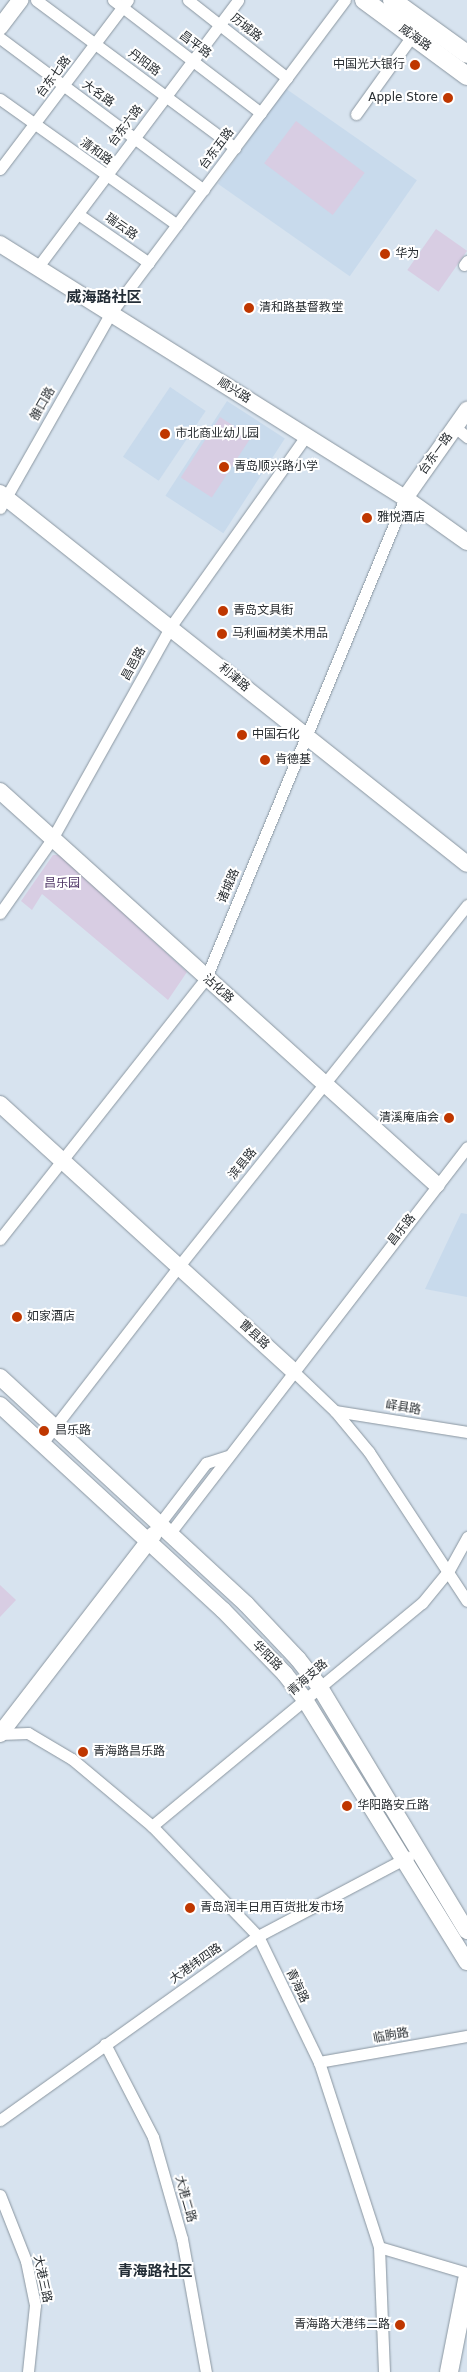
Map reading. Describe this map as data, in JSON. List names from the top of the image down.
{
  "streets": {
    "main road": ["威海路"],
    "street": [
      "历城路",
      "昌平路",
      "丹阳路",
      "台东七路",
      "大名路",
      "台东六路",
      "台东五路",
      "清和路",
      "瑞云路",
      "顺兴路",
      "雒口路",
      "台东一路",
      "昌邑路",
      "利津路",
      "诸城路",
      "沾化路",
      "滨县路",
      "昌乐路",
      "曹县路",
      "峄县路",
      "华阳路",
      "青海支路",
      "大港纬四路",
      "青海路",
      "临朐路",
      "大港二路",
      "大港三路"
    ]
  },
  "crossings": [
    ["历城路", "台东六路"],
    ["历城路", "台东五路"],
    ["昌平路", "台东七路"],
    ["昌平路", "台东六路"],
    ["昌平路", "台东五路"],
    ["丹阳路", "台东七路"],
    ["丹阳路", "台东六路"],
    ["丹阳路", "台东五路"],
    ["台东七路", "大名路"],
    ["台东七路", "清和路"],
    ["大名路", "台东六路"],
    ["大名路", "台东五路"],
    ["台东六路", "清和路"],
    ["台东六路", "瑞云路"],
    ["台东六路", "顺兴路"],
    ["台东五路", "清和路"],
    ["台东五路", "瑞云路"],
    ["台东五路", "顺兴路"],
    ["台东五路", "雒口路"],
    ["顺兴路", "雒口路"],
    ["顺兴路", "台东一路"],
    ["顺兴路", "昌邑路"],
    ["顺兴路", "诸城路"],
    ["雒口路", "利津路"],
    ["台东一路", "诸城路"],
    ["昌邑路", "利津路"],
    ["昌邑路", "沾化路"],
    ["利津路", "诸城路"],
    ["诸城路", "沾化路"],
    ["诸城路", "曹县路"],
    ["沾化路", "滨县路"],
    ["沾化路", "昌乐路"],
    ["滨县路", "曹县路"],
    ["滨县路", "华阳路"],
    ["昌乐路", "曹县路"],
    ["昌乐路", "华阳路"],
    ["昌乐路", "青海路"],
    ["曹县路", "峄县路"],
    ["曹县路", "青海支路"],
    ["华阳路", "青海支路"],
    ["华阳路", "大港纬四路"],
    ["青海支路", "青海路"],
    ["大港纬四路", "青海路"],
    ["大港纬四路", "大港二路"],
    ["青海路", "临朐路"]
  ],
  "districts": ["威海路社区", "青海路社区"],
  "parks": ["昌乐园"],
  "places": [
    "中国光大银行",
    "Apple Store",
    "华为",
    "清和路基督教堂",
    "市北商业幼儿园",
    "青岛顺兴路小学",
    "雅悦酒店",
    "青岛文具街",
    "马利画材美术用品",
    "中国石化",
    "肯德基",
    "清溪庵庙会",
    "如家酒店",
    "昌乐路",
    "青海路昌乐路",
    "华阳路安丘路",
    "青岛润丰日用百货批发市场",
    "青海路大港纬二路"
  ]
}
